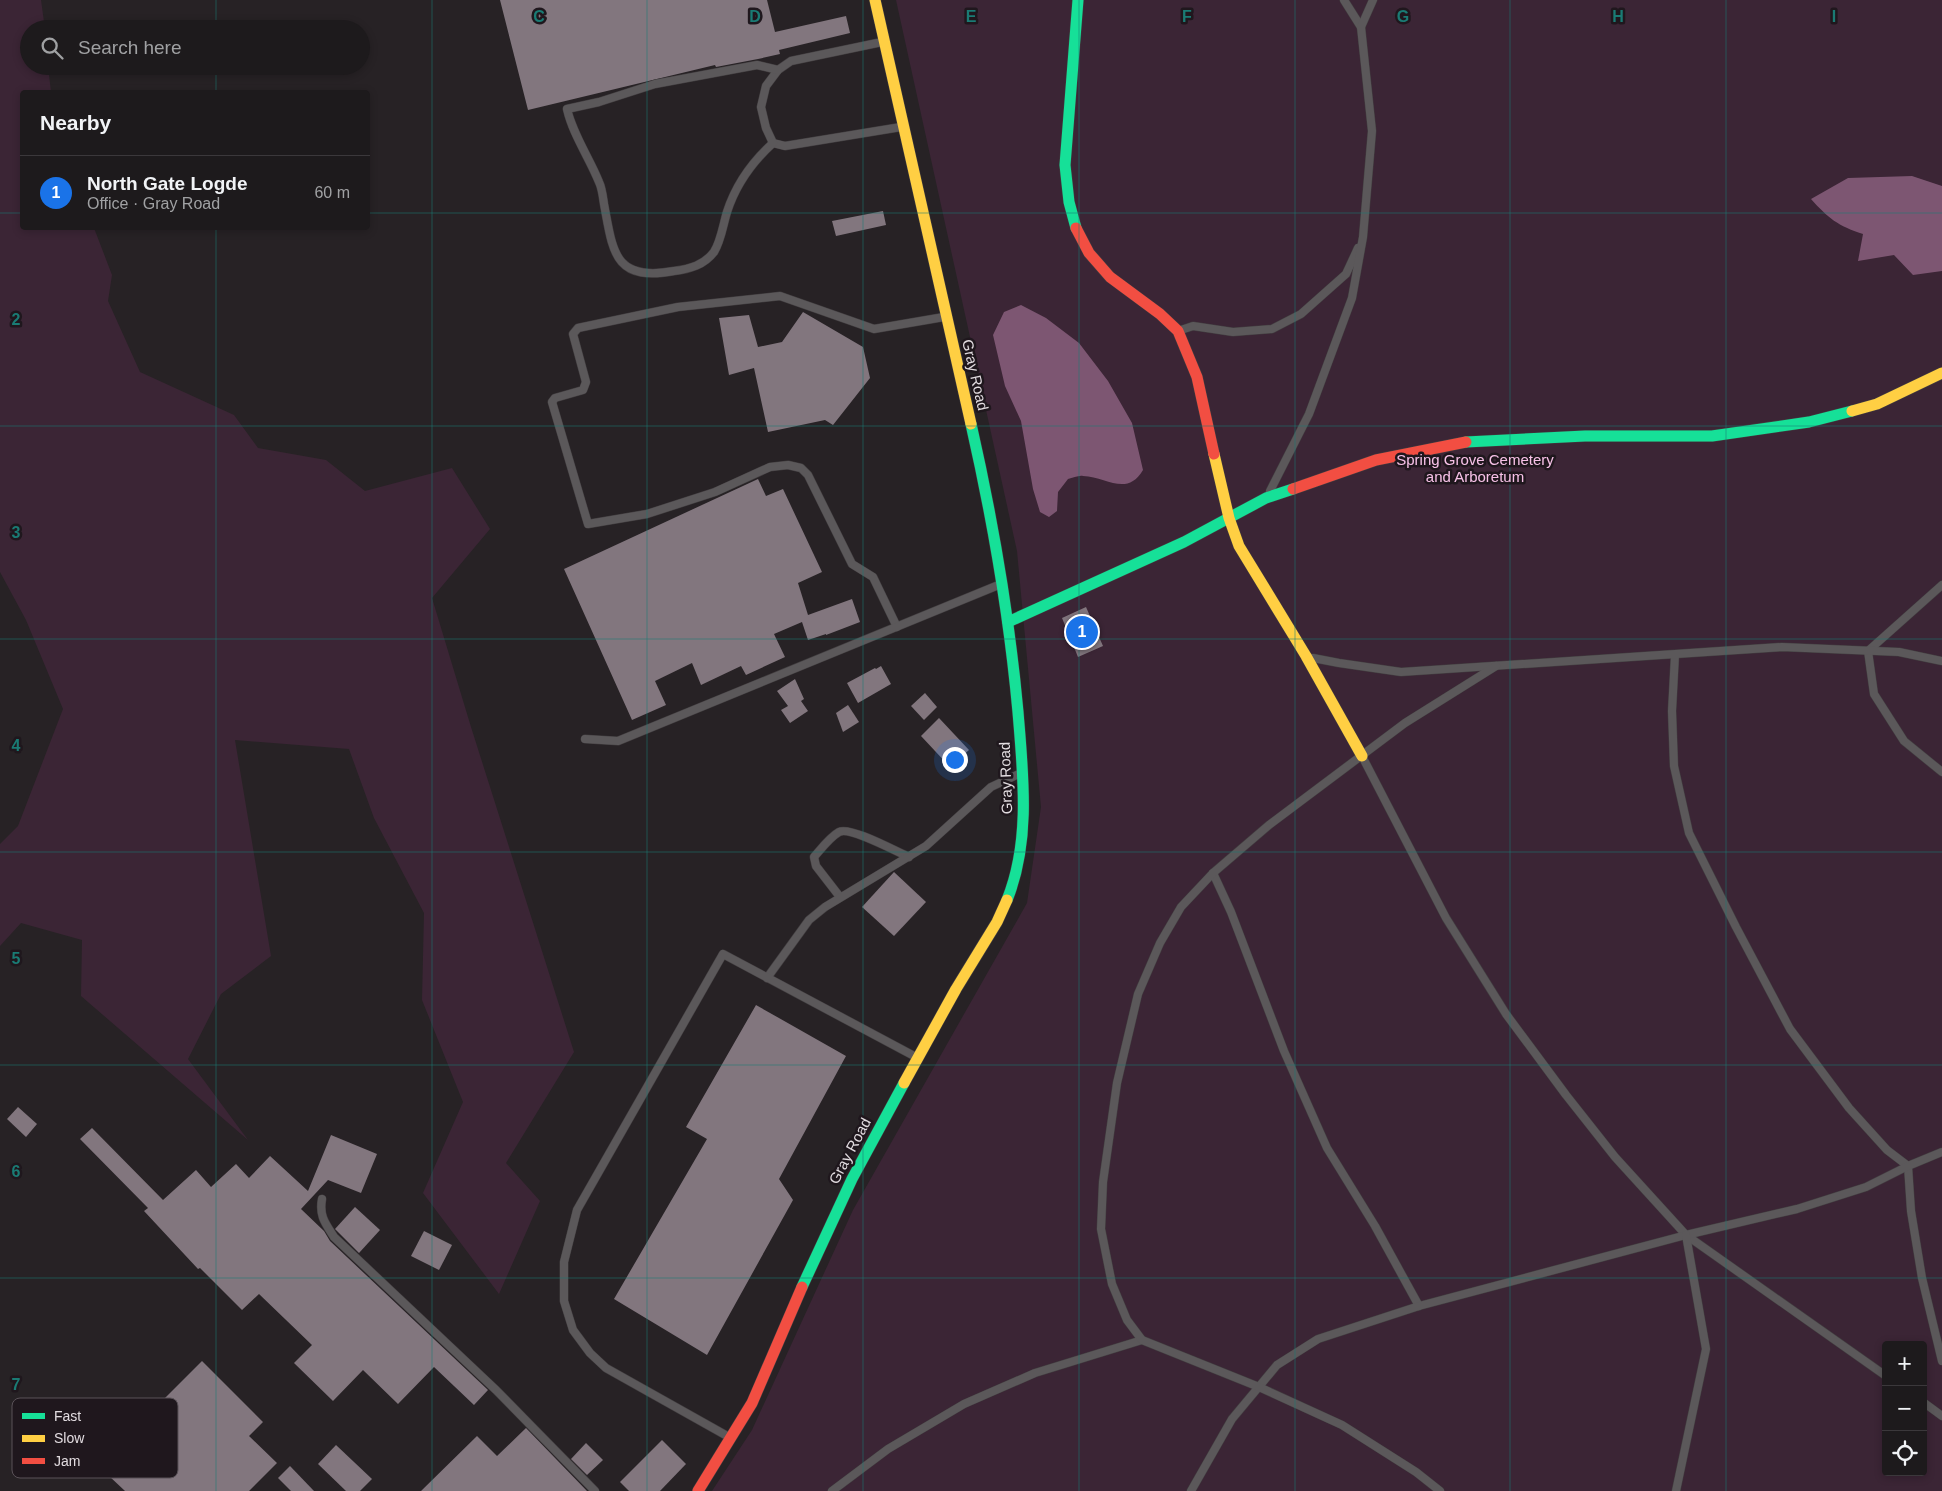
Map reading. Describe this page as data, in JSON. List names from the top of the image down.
{
  "streets": {
    "street": ["Gray Road"]
  },
  "parks": ["Spring Grove Cemetery and Arboretum"],
  "legend": ["Fast", "Slow", "Jam"],
  "page": {
    "search": "Search here",
    "heading": "Nearby",
    "list": [
      {
        "mark": "1",
        "name": "North Gate Logde",
        "note": "Office · Gray Road",
        "value": "60 m"
      }
    ],
    "pins": "1",
    "map_buttons": ["+", "−"]
  },
  "grid": {
    "columns": [
      "C",
      "D",
      "E",
      "F",
      "G",
      "H",
      "I"
    ],
    "rows": [
      "2",
      "3",
      "4",
      "5",
      "6",
      "7"
    ]
  }
}
